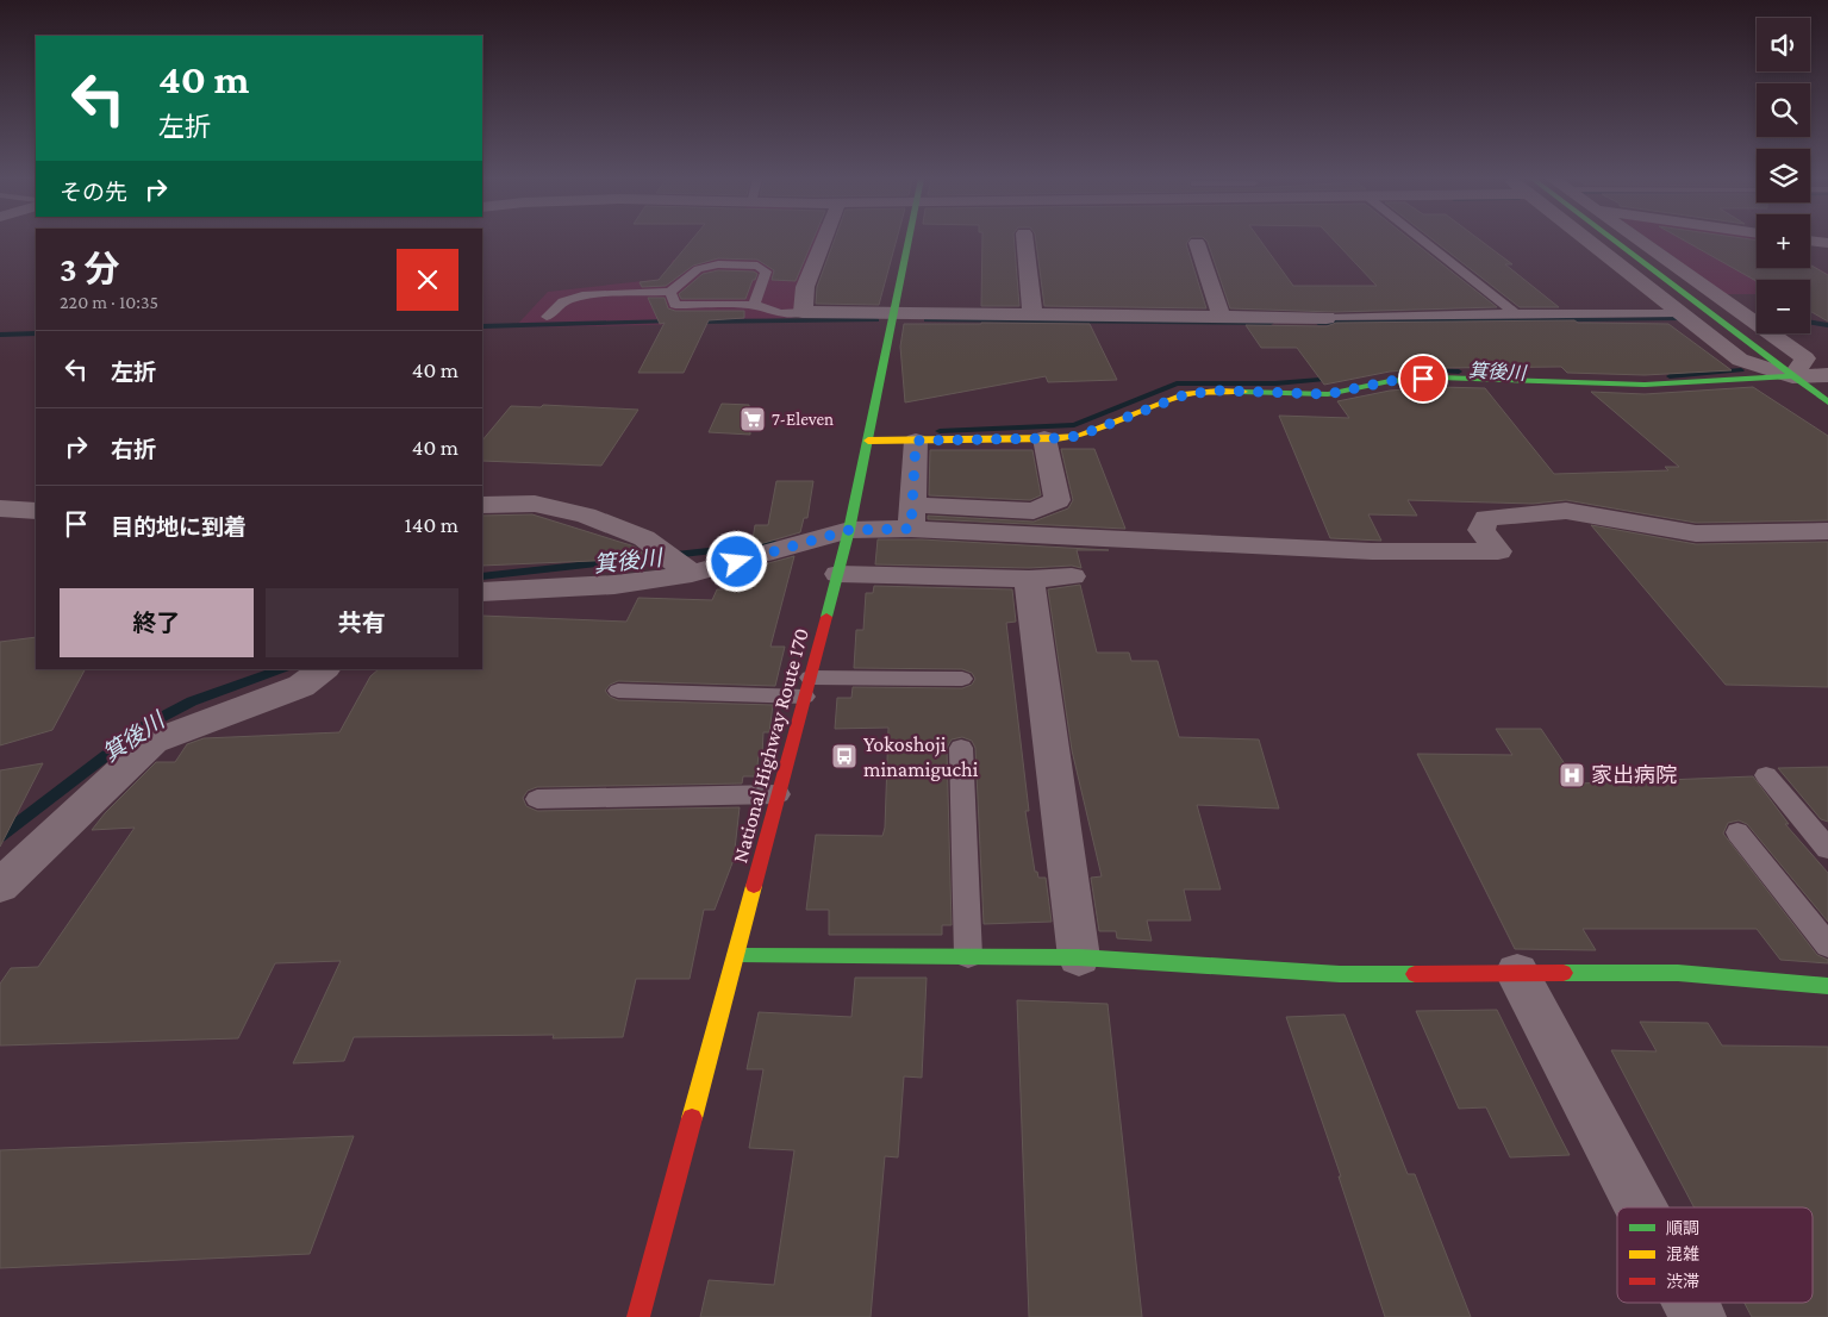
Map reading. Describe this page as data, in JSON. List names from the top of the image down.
{
  "streets": {
    "main road": ["National Highway Route 170"]
  },
  "water": ["箕後川"],
  "places": {
    "supermarket": ["7-Eleven"],
    "bus stop": ["Yokoshoji minamiguchi"],
    "hospital": ["家出病院"]
  },
  "legend": ["順調", "混雑", "渋滞"],
  "page": {
    "map_buttons": ["+", "−"],
    "turn": ["40 m", "左折"],
    "then": "その先",
    "heading": ["3 分", "220 m · 10:35"],
    "list": [
      {
        "name": "左折",
        "value": "40 m"
      },
      {
        "name": "右折",
        "value": "40 m"
      },
      {
        "name": "目的地に到着",
        "value": "140 m"
      }
    ],
    "buttons": ["終了", "共有"]
  }
}
